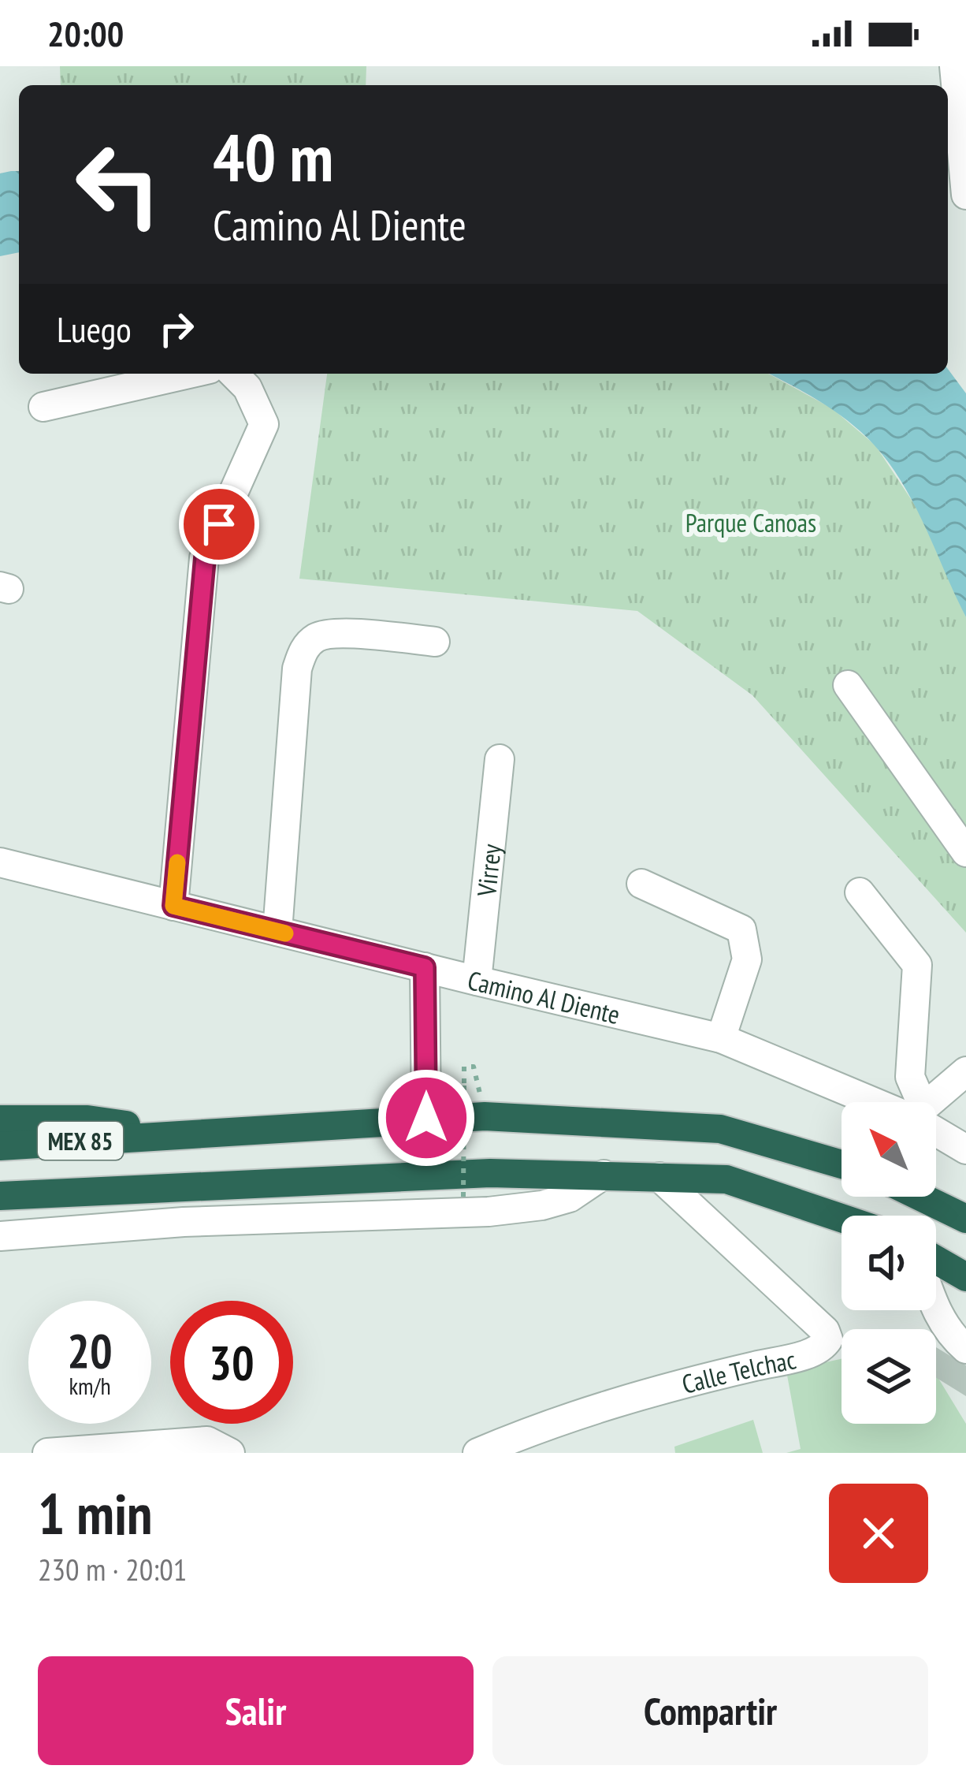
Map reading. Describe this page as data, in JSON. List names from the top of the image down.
{
  "streets": {
    "highway": ["MEX 85"],
    "street": ["Virrey", "Camino Al Diente", "Calle Telchac"]
  },
  "crossings": [
    ["Virrey", "Camino Al Diente"],
    ["MEX 85", "Calle Telchac"]
  ],
  "parks": ["Parque Canoas"],
  "north": "top left",
  "page": {
    "status": "20:00",
    "turn": ["40 m", "Camino Al Diente"],
    "then": "Luego",
    "speed": "20 km/h",
    "limit": "30",
    "heading": ["1 min", "230 m · 20:01"],
    "buttons": ["Salir", "Compartir"]
  }
}
